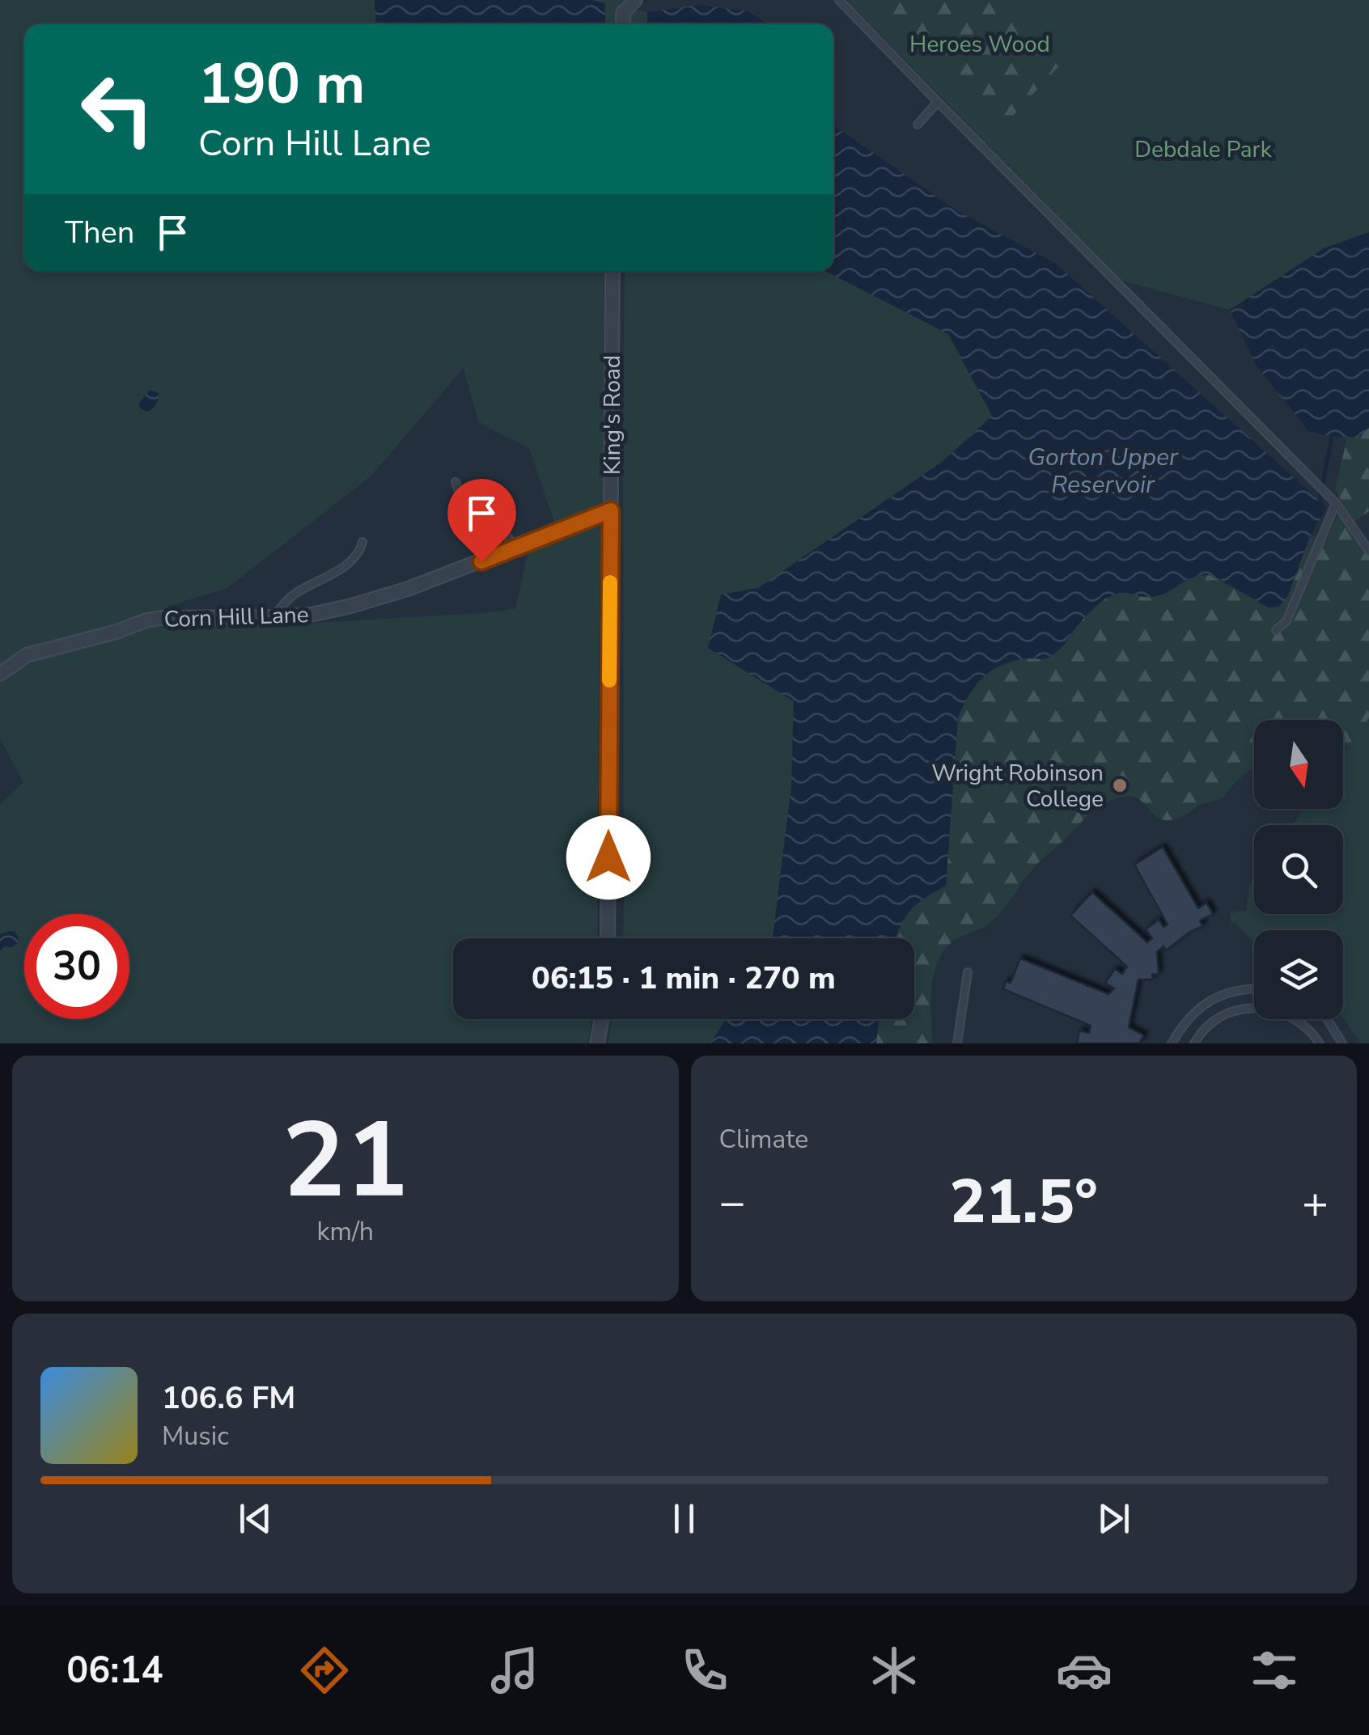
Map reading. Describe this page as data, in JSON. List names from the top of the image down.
{
  "streets": {
    "street": ["King's Road", "Corn Hill Lane"]
  },
  "crossings": [
    ["King's Road", "Corn Hill Lane"]
  ],
  "water": ["Gorton Upper Reservoir"],
  "parks": ["Heroes Wood", "Debdale Park"],
  "places": ["Wright Robinson College"],
  "north": "bottom",
  "page": {
    "turn": ["190 m", "Corn Hill Lane"],
    "then": "Then",
    "limit": "30",
    "trip": "06:15 · 1 min · 270 m",
    "tile": [
      ["21", "km/h"],
      "Climate"
    ],
    "heat": ["−", "21.5°", "+"],
    "song": ["106.6 FM", "Music"],
    "tabs": "06:14"
  }
}
